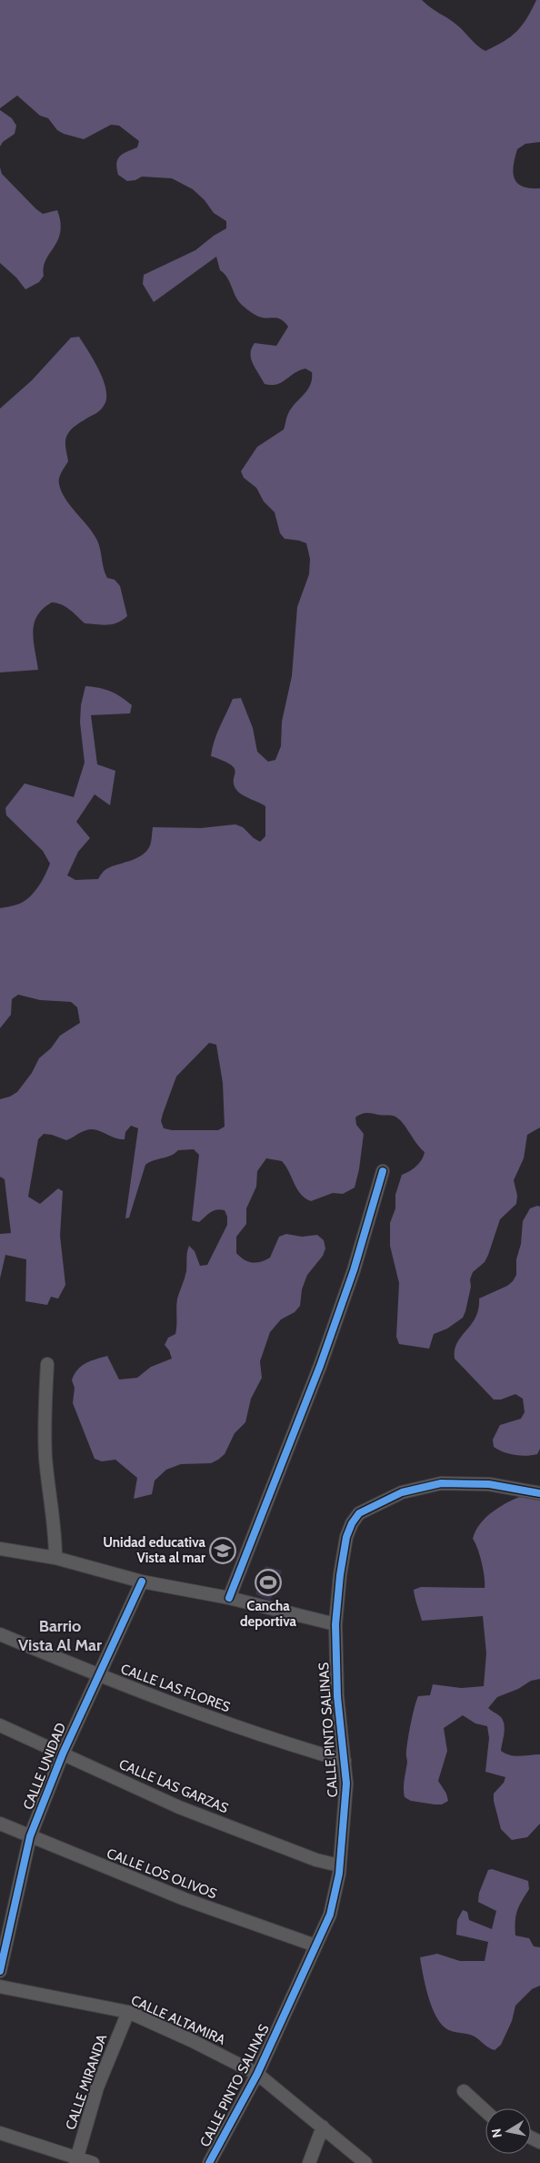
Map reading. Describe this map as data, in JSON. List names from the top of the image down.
{
  "streets": {
    "street": [
      "CALLE LAS FLORES",
      "CALLE PINTO SALINAS",
      "CALLE UNIDAD",
      "CALLE LAS GARZAS",
      "CALLE LOS OLIVOS",
      "CALLE ALTAMIRA",
      "CALLE MIRANDA"
    ]
  },
  "crossings": [
    ["CALLE LAS FLORES", "CALLE PINTO SALINAS"],
    ["CALLE LAS FLORES", "CALLE UNIDAD"],
    ["CALLE PINTO SALINAS", "CALLE LAS GARZAS"],
    ["CALLE PINTO SALINAS", "CALLE LOS OLIVOS"],
    ["CALLE PINTO SALINAS", "CALLE ALTAMIRA"],
    ["CALLE UNIDAD", "CALLE LAS GARZAS"],
    ["CALLE UNIDAD", "CALLE LOS OLIVOS"],
    ["CALLE ALTAMIRA", "CALLE MIRANDA"]
  ],
  "districts": ["Barrio Vista Al Mar"],
  "places": {
    "school or university": ["Unidad educativa Vista al mar"],
    "sports": ["Cancha deportiva"]
  },
  "north": "left"
}
